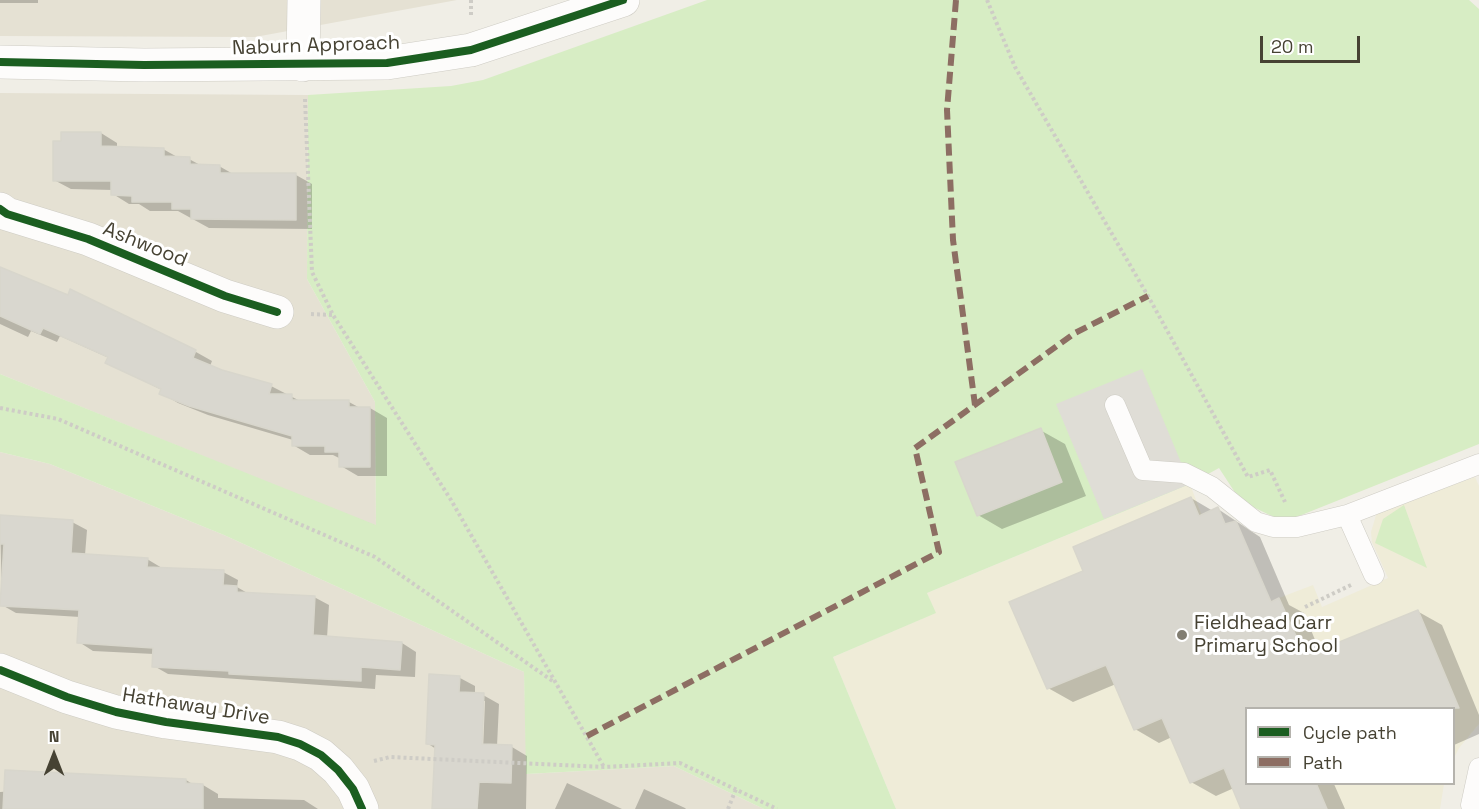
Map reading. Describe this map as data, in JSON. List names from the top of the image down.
{
  "streets": {
    "street": ["Naburn Approach", "Ashwood", "Hathaway Drive"]
  },
  "places": ["Fieldhead Carr Primary School"],
  "legend": ["Cycle path", "Path"],
  "scale_bar": "20 m",
  "north": "top"
}
